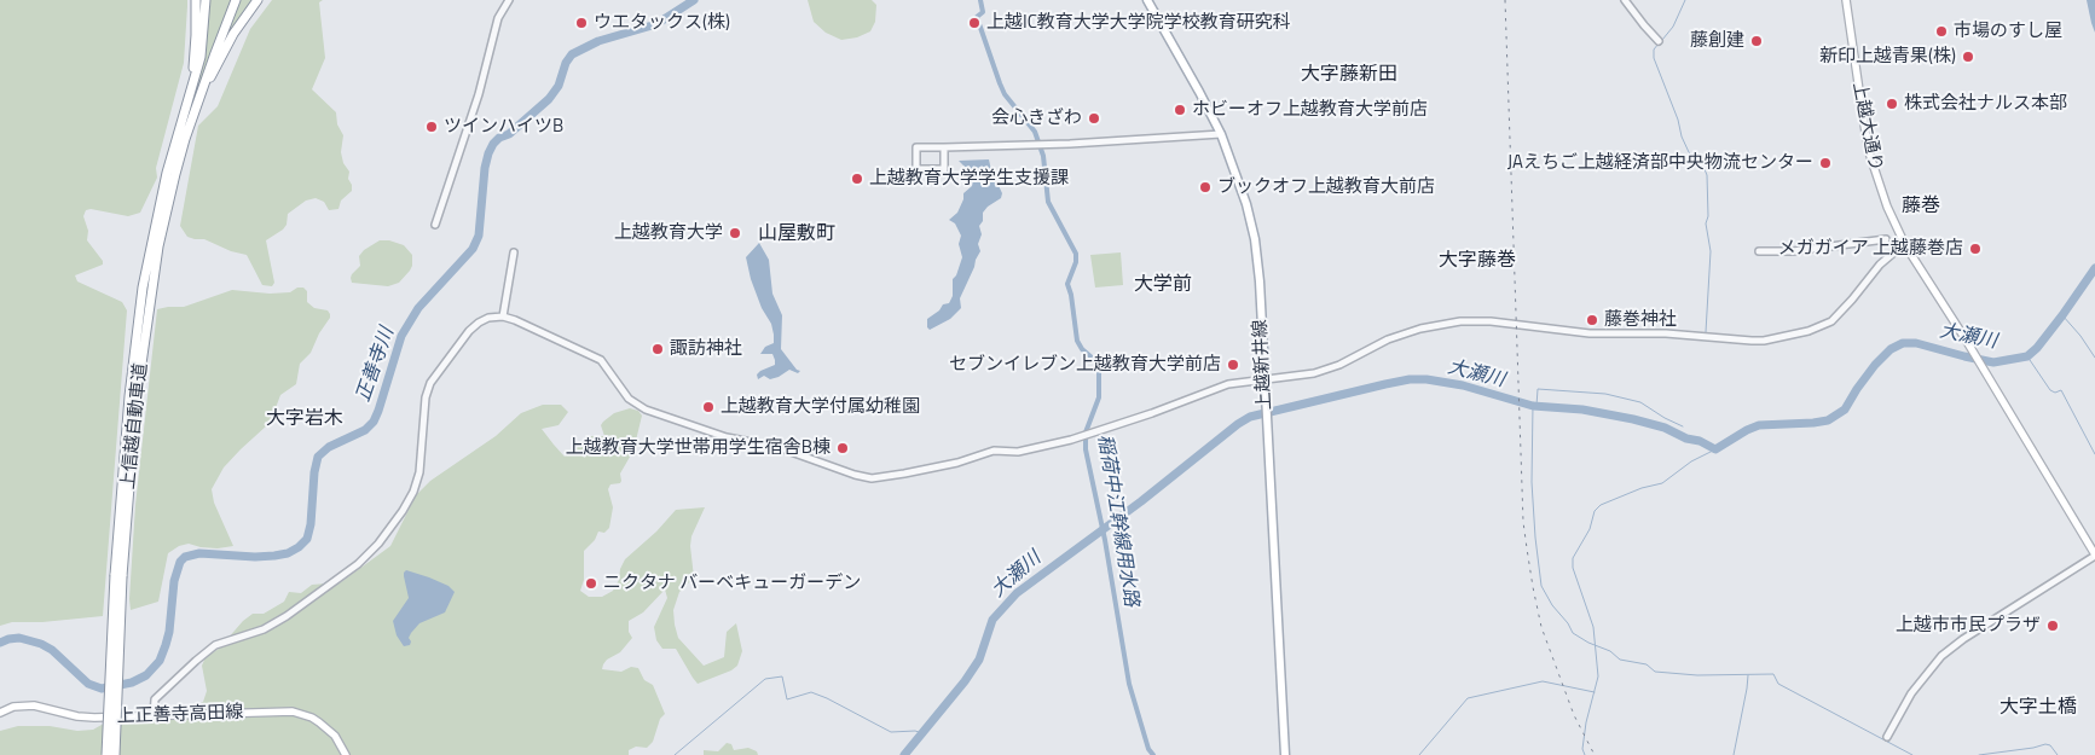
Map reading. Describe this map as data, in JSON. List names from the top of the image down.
{
  "streets": {
    "highway": ["上信越自動車道"],
    "main road": ["上越大通り", "上越新井線", "上正善寺高田線"]
  },
  "districts": [
    "大字藤新田",
    "藤巻",
    "山屋敷町",
    "大字藤巻",
    "大学前",
    "大字岩木",
    "大字土橋"
  ],
  "water": ["大瀬川", "正善寺川", "稲荷中江幹線用水路"],
  "places": [
    "ウエタックス(株)",
    "上越IC教育大学大学院学校教育研究科",
    "市場のすし屋",
    "藤創建",
    "新印上越青果(株)",
    "株式会社ナルス本部",
    "ホビーオフ上越教育大学前店",
    "会心きざわ",
    "ツインハイツB",
    "JAえちご上越経済部中央物流センター",
    "上越教育大学学生支援課",
    "ブックオフ上越教育大前店",
    "上越教育大学",
    "メガガイア 上越藤巻店",
    "藤巻神社",
    "諏訪神社",
    "セブンイレブン上越教育大学前店",
    "上越教育大学付属幼稚園",
    "上越教育大学世帯用学生宿舎B棟",
    "ニクタナ バーベキューガーデン",
    "上越市市民プラザ"
  ]
}
